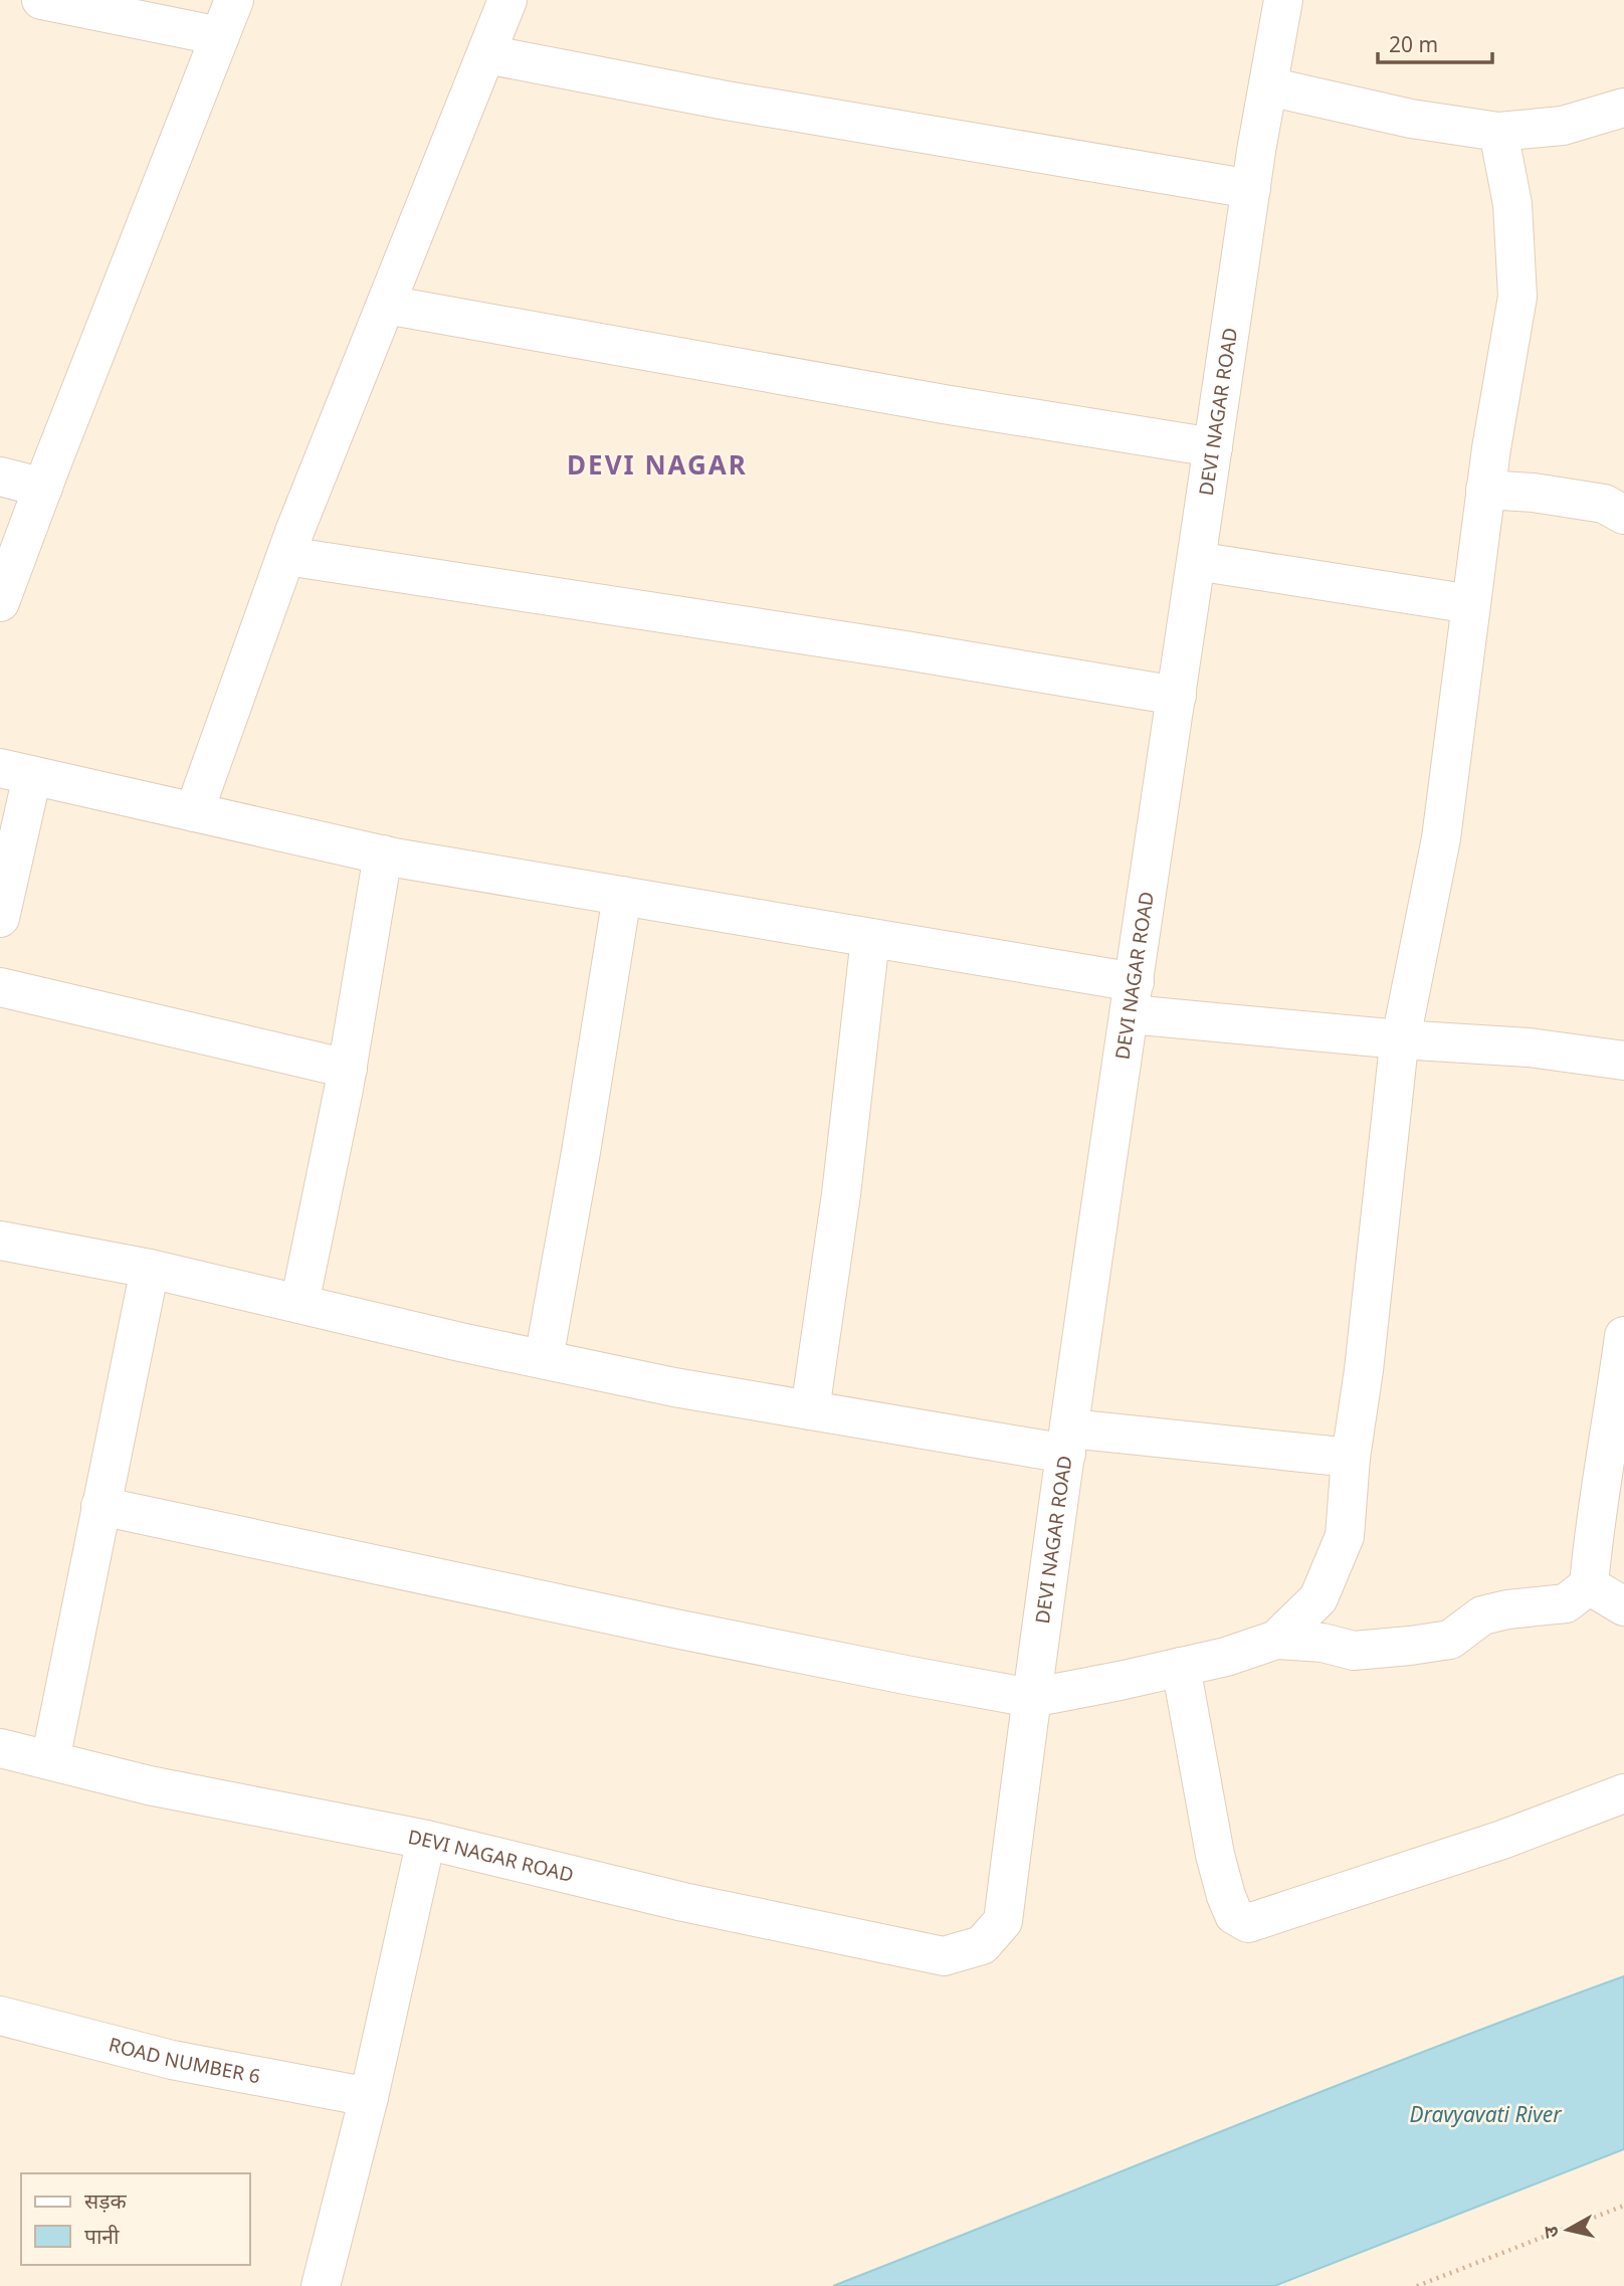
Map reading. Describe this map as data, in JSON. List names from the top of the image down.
{
  "streets": {
    "street": ["DEVI NAGAR ROAD", "ROAD NUMBER 6"]
  },
  "districts": ["DEVI NAGAR"],
  "water": ["Dravyavati River"],
  "legend": ["सड़क", "पानी"],
  "scale_bar": "20 m",
  "north": "left"
}
